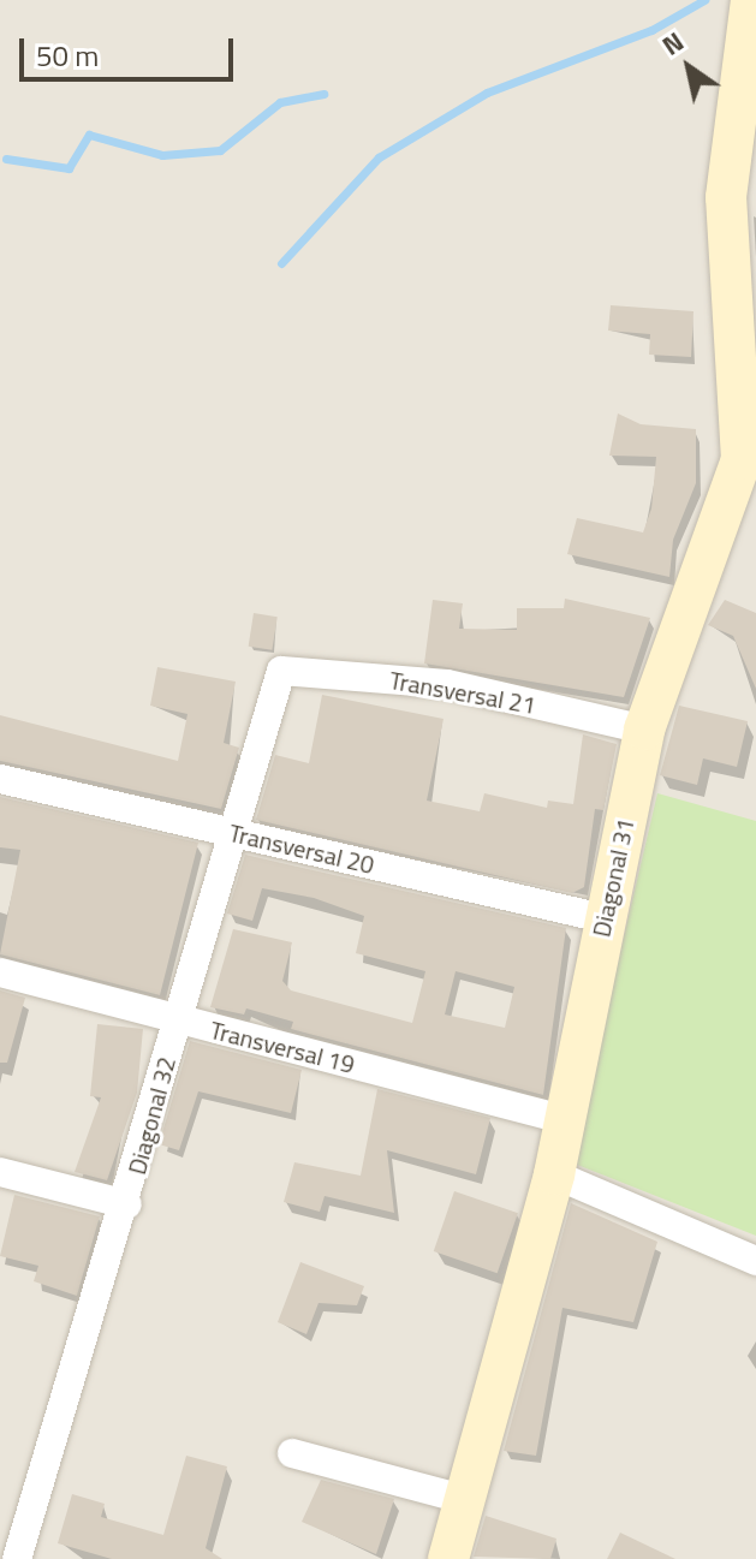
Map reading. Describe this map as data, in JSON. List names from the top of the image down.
{
  "streets": {
    "street": [
      "Transversal 21",
      "Transversal 20",
      "Diagonal 31",
      "Transversal 19",
      "Diagonal 32"
    ]
  },
  "crossings": [
    ["Transversal 21", "Diagonal 31"],
    ["Transversal 21", "Diagonal 32"],
    ["Transversal 20", "Diagonal 31"],
    ["Transversal 20", "Diagonal 32"],
    ["Diagonal 31", "Transversal 19"],
    ["Transversal 19", "Diagonal 32"]
  ],
  "scale_bar": "50 m",
  "north": "top left"
}
